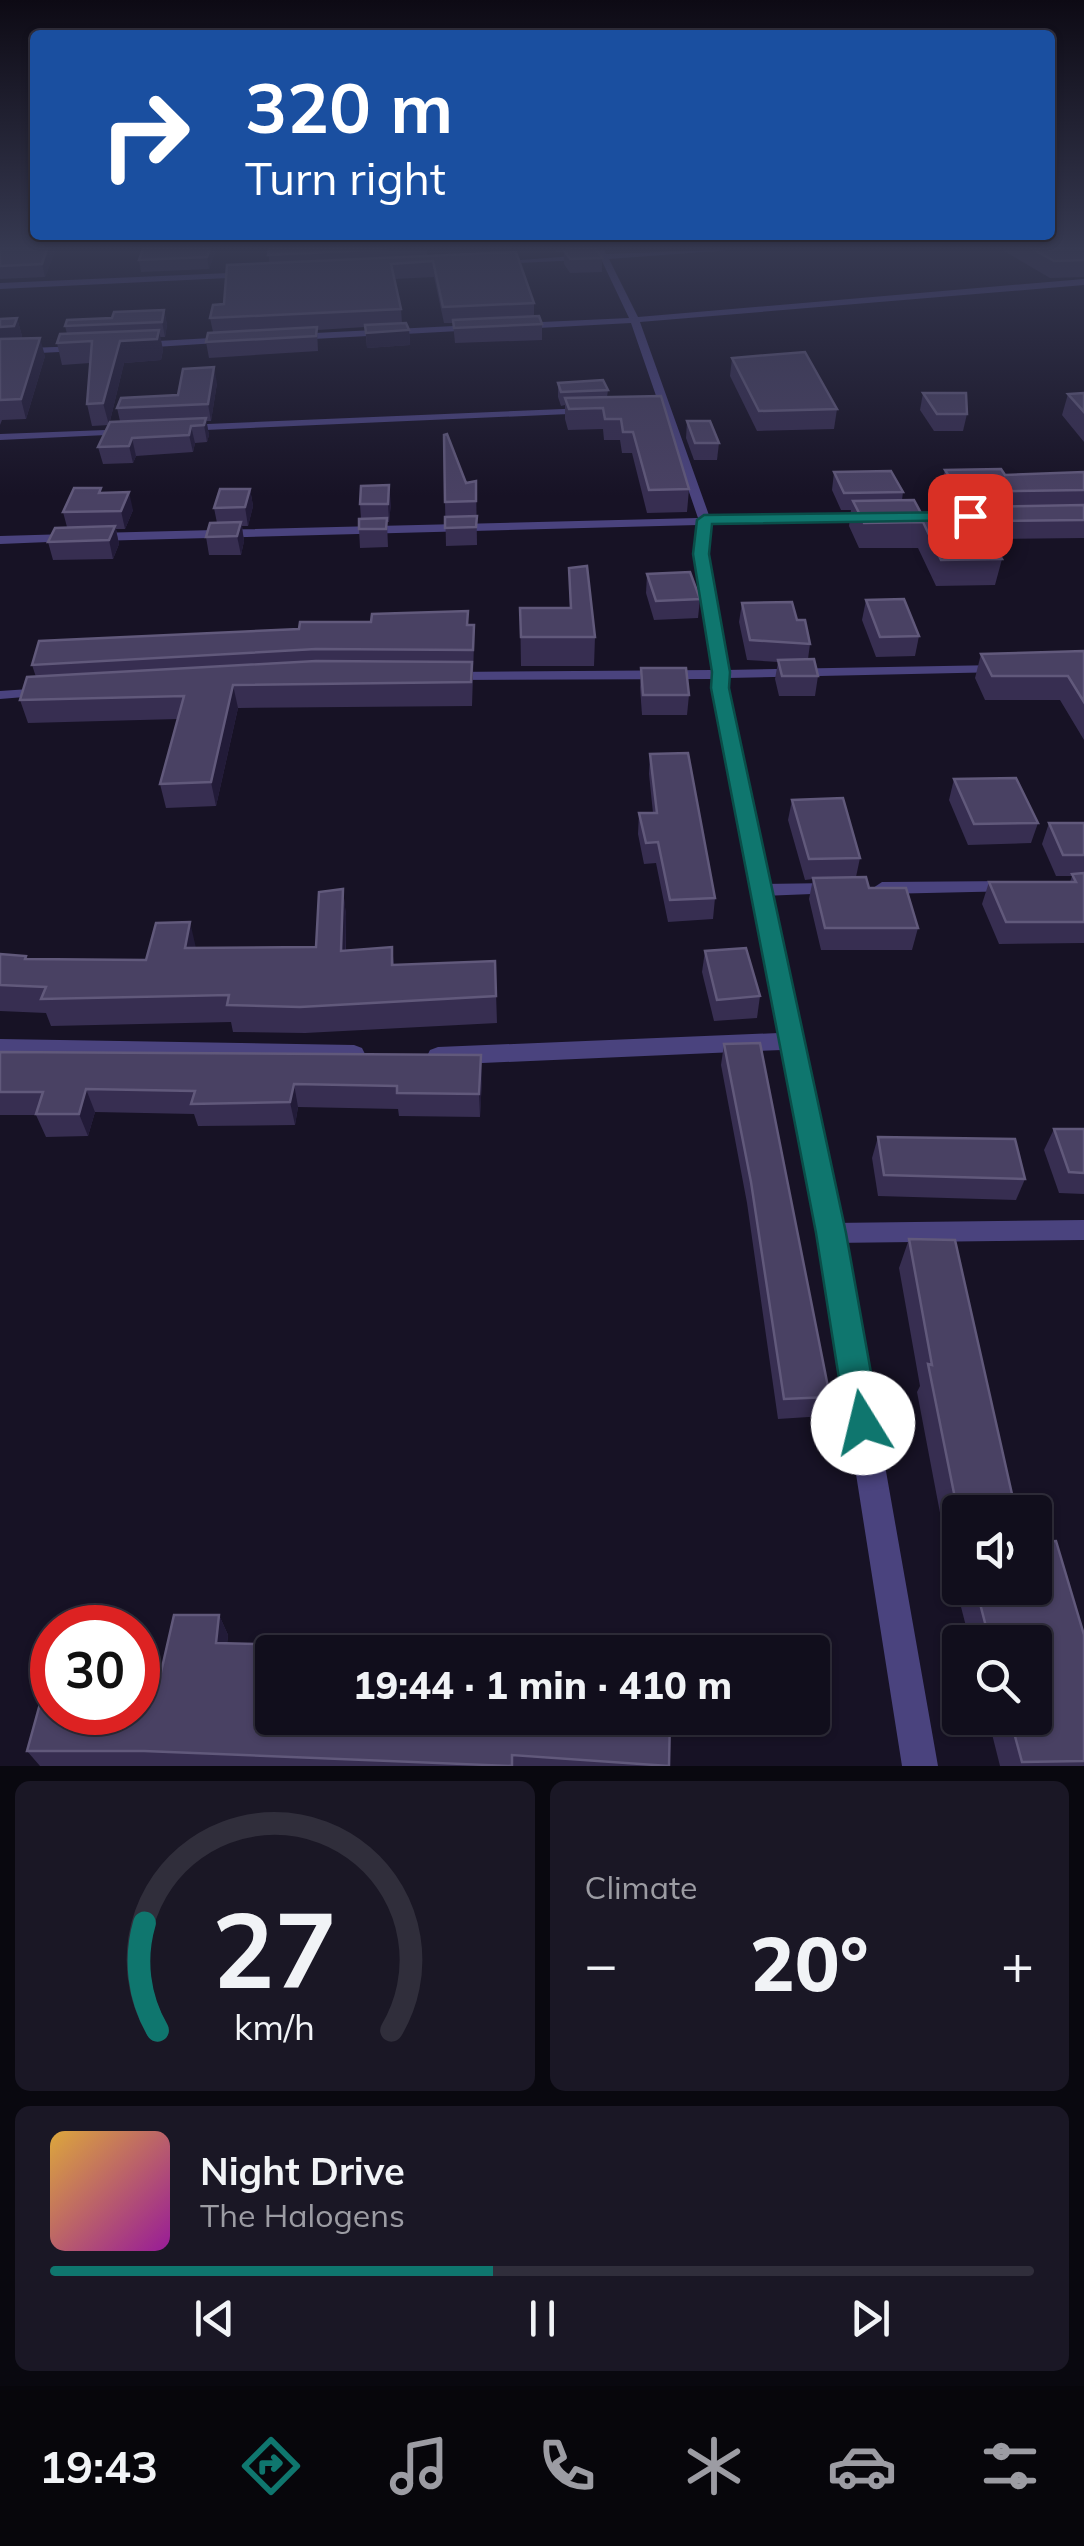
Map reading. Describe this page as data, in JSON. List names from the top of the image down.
{
  "page": {
    "turn": ["320 m", "Turn right"],
    "limit": "30",
    "trip": "19:44 · 1 min · 410 m",
    "tile": "Climate",
    "heat": ["−", "20°", "+"],
    "song": ["Night Drive", "The Halogens"],
    "tabs": "19:43",
    "gauge": ["27", "km/h"]
  }
}
